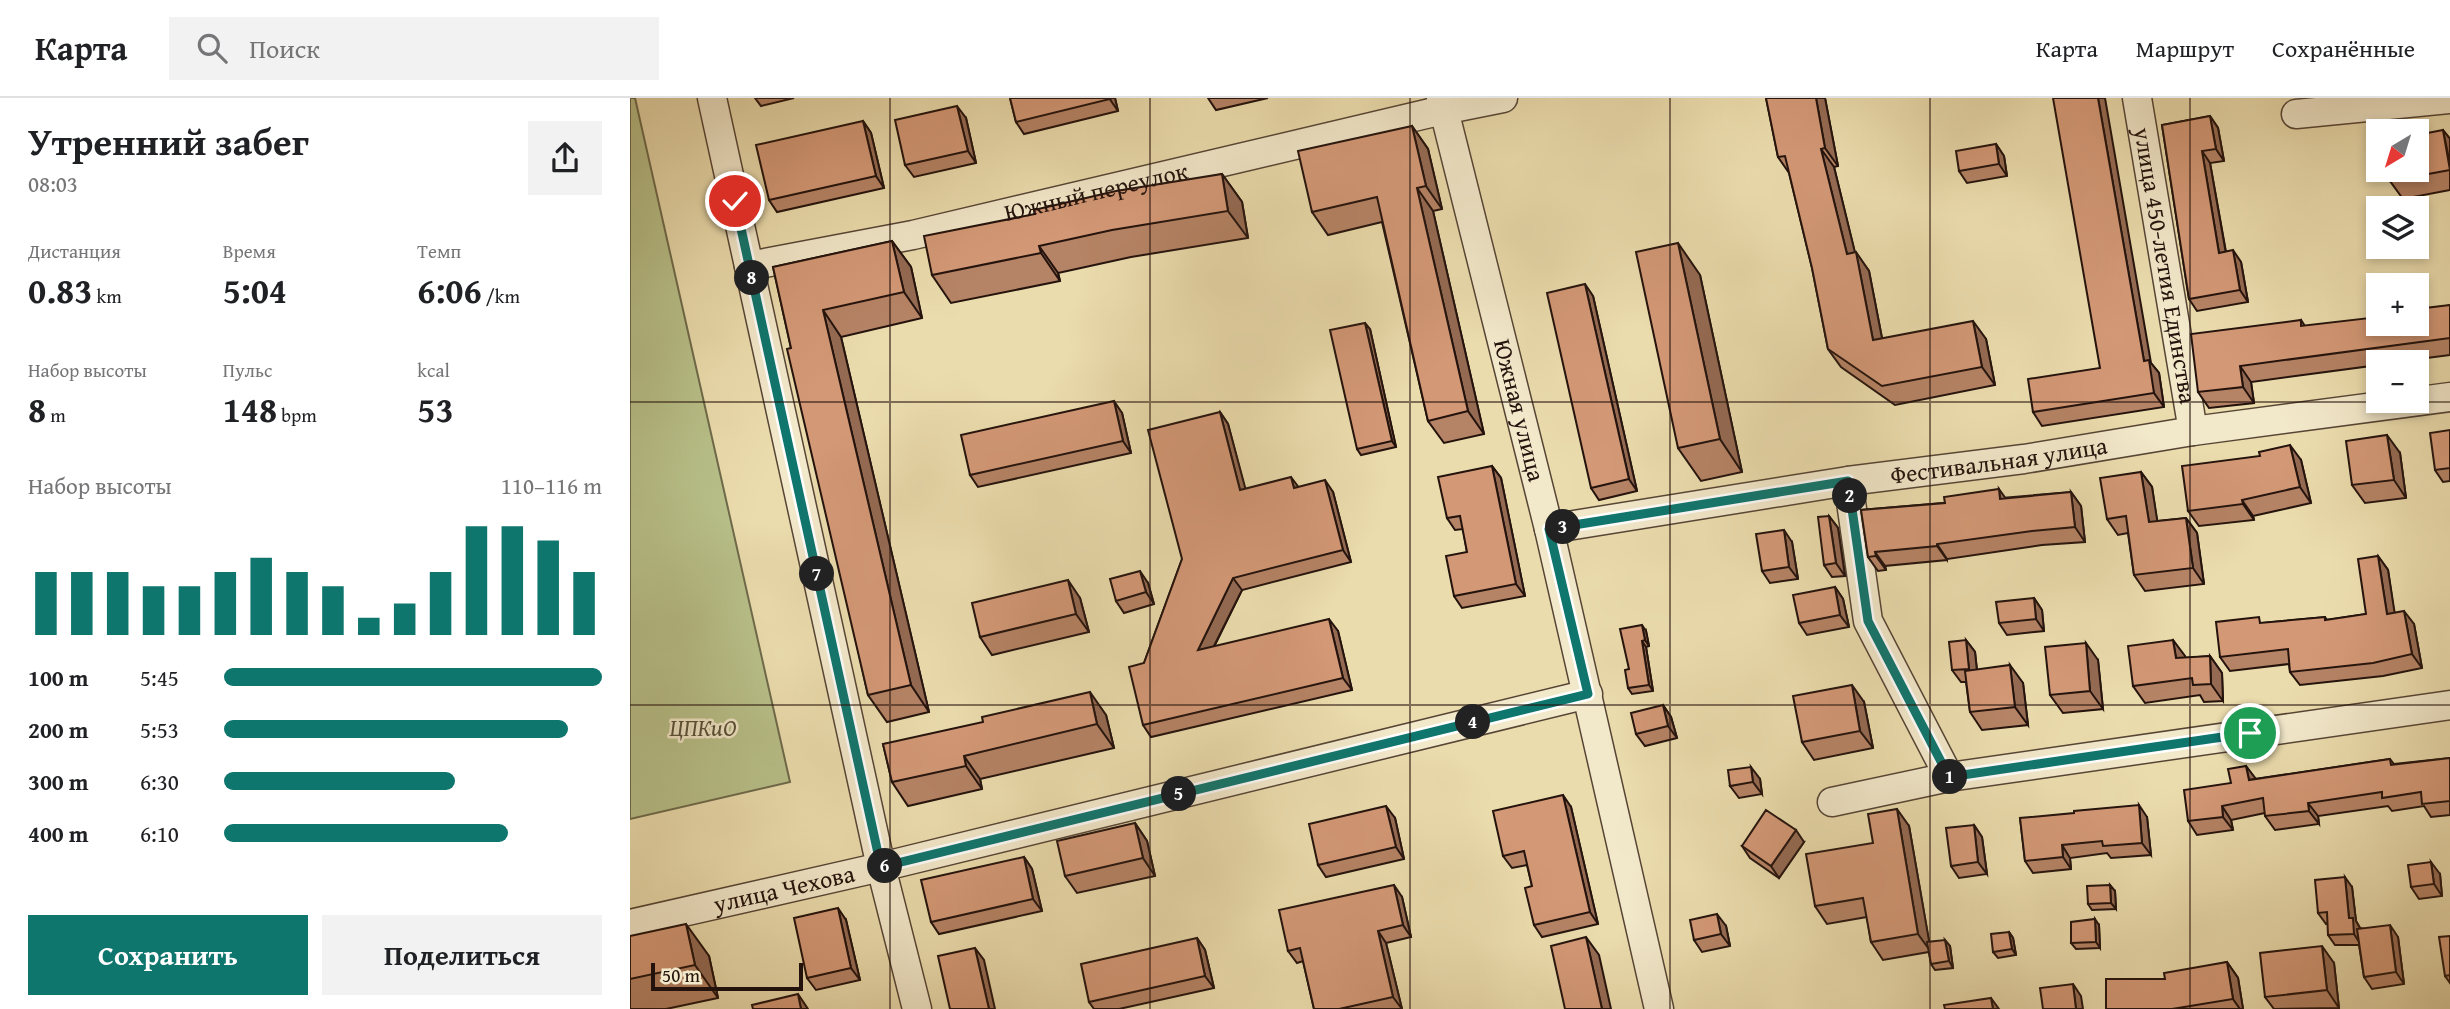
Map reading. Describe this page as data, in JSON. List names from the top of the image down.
{
  "streets": {
    "street": [
      "Южный переулок",
      "улица 450-летия Единства",
      "Южная улица",
      "Фестивальная улица",
      "улица Чехова"
    ]
  },
  "crossings": [
    ["Южный переулок", "Южная улица"],
    ["улица 450-летия Единства", "Фестивальная улица"],
    ["Южная улица", "Фестивальная улица"],
    ["Южная улица", "улица Чехова"]
  ],
  "parks": ["ЦПКиО"],
  "scale_bar": "50 m",
  "north": "bottom left",
  "page": {
    "header": "Карта",
    "search": "Поиск",
    "nav": ["Карта", "Маршрут", "Сохранённые"],
    "heading": ["Утренний забег", "08:03"],
    "map_buttons": ["+", "−"],
    "stats": [
      ["Дистанция", "0.83 km"],
      ["Время", "5:04"],
      ["Темп", "6:06 /km"],
      ["Набор высоты", "8 m"],
      ["Пульс", "148 bpm"],
      ["kcal", "53"]
    ],
    "pins": [
      "8",
      "2",
      "3",
      "7",
      "4",
      "1",
      "5",
      "6"
    ],
    "chart": ["Набор высоты", "110–116 m"],
    "list": [
      {
        "name": "100 m",
        "note": "5:45"
      },
      {
        "name": "200 m",
        "note": "5:53"
      },
      {
        "name": "300 m",
        "note": "6:30"
      },
      {
        "name": "400 m",
        "note": "6:10"
      }
    ],
    "buttons": ["Сохранить", "Поделиться"],
    "scale": "50 m"
  }
}
